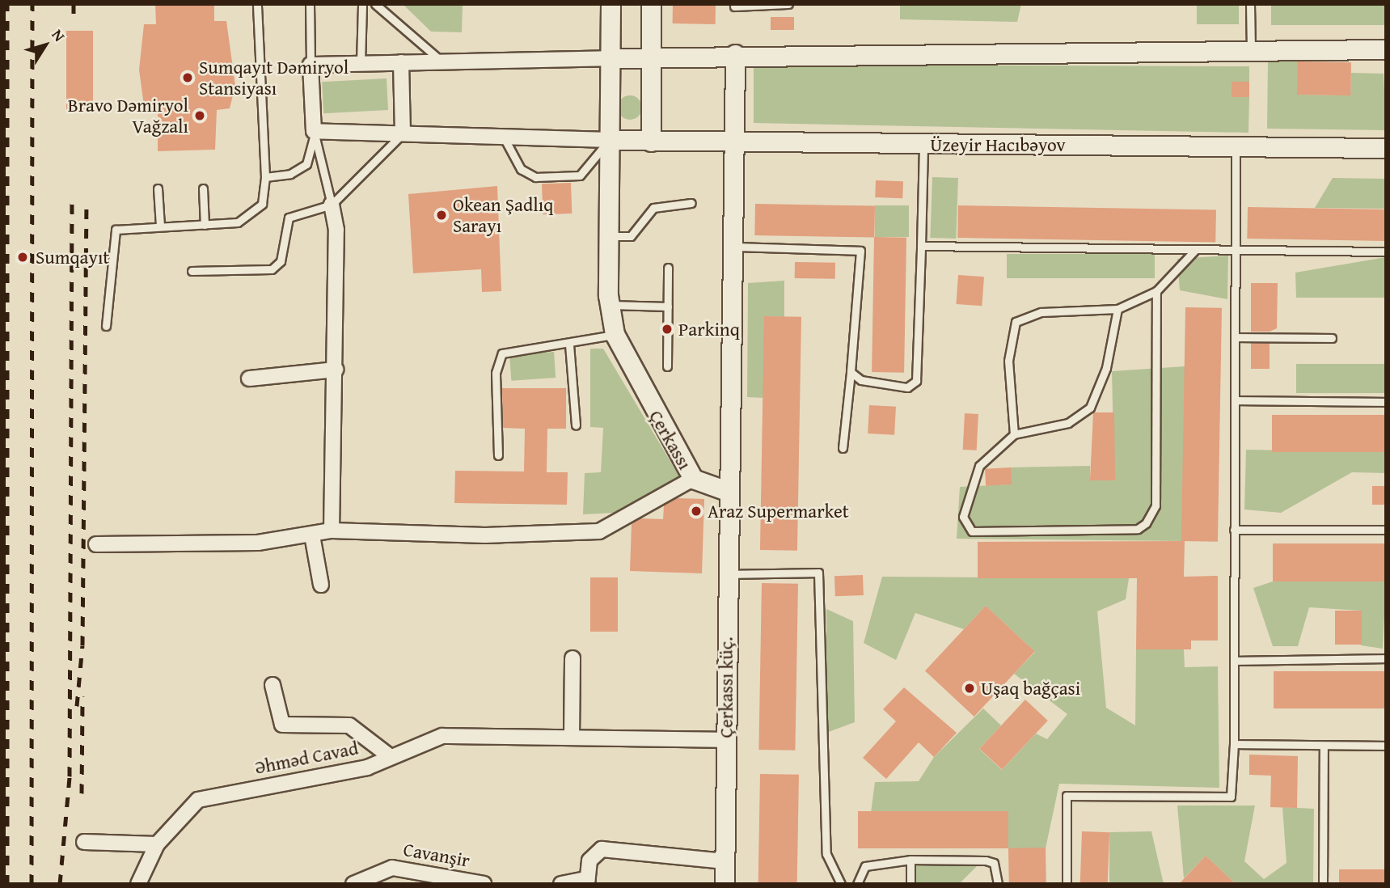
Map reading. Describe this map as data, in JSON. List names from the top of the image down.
{
  "streets": {
    "street": [
      "Üzeyir Hacıbəyov",
      "Çerkassı",
      "Çerkassı küç.",
      "Əhməd Cavad",
      "Cavanşir"
    ]
  },
  "crossings": [
    ["Üzeyir Hacıbəyov", "Çerkassı"],
    ["Çerkassı", "Çerkassı küç."],
    ["Çerkassı küç.", "Əhməd Cavad"]
  ],
  "places": [
    "Sumqayıt Dəmiryol Stansiyası",
    "Bravo Dəmiryol Vağzalı",
    "Okean Şadlıq Sarayı",
    "Sumqayıt",
    "Parkinq",
    "Araz Supermarket",
    "Uşaq bağçasi"
  ],
  "north": "top right"
}
